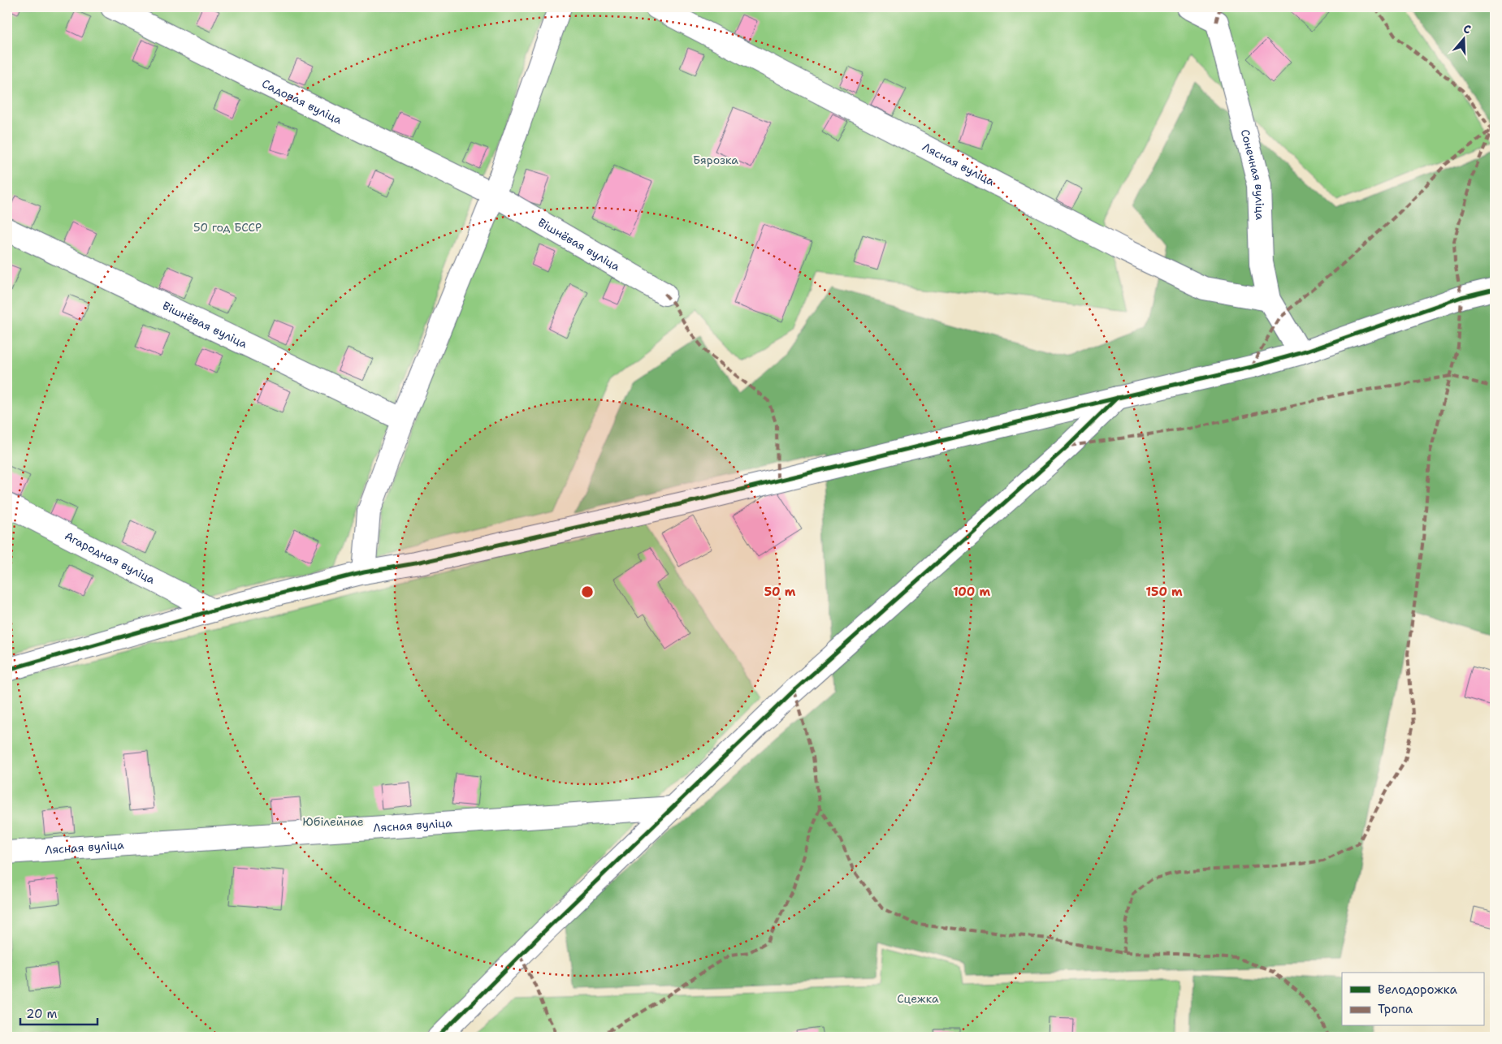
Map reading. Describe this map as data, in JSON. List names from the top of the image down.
{
  "streets": {
    "street": [
      "Садовая вуліца",
      "Лясная вуліца",
      "Сонечная вуліца",
      "Вішнёвая вуліца",
      "Агародная вуліца"
    ]
  },
  "crossings": [
    ["Садовая вуліца", "Вішнёвая вуліца"],
    ["Лясная вуліца", "Сонечная вуліца"]
  ],
  "parks": [
    "Бярозка",
    "50 год БССР",
    "Юбілейнае",
    "Сцежка"
  ],
  "legend": ["Велодорожка", "Тропа"],
  "scale_bar": "20 m",
  "north": "top",
  "rings": ["50 m", "100 m", "150 m"]
}
